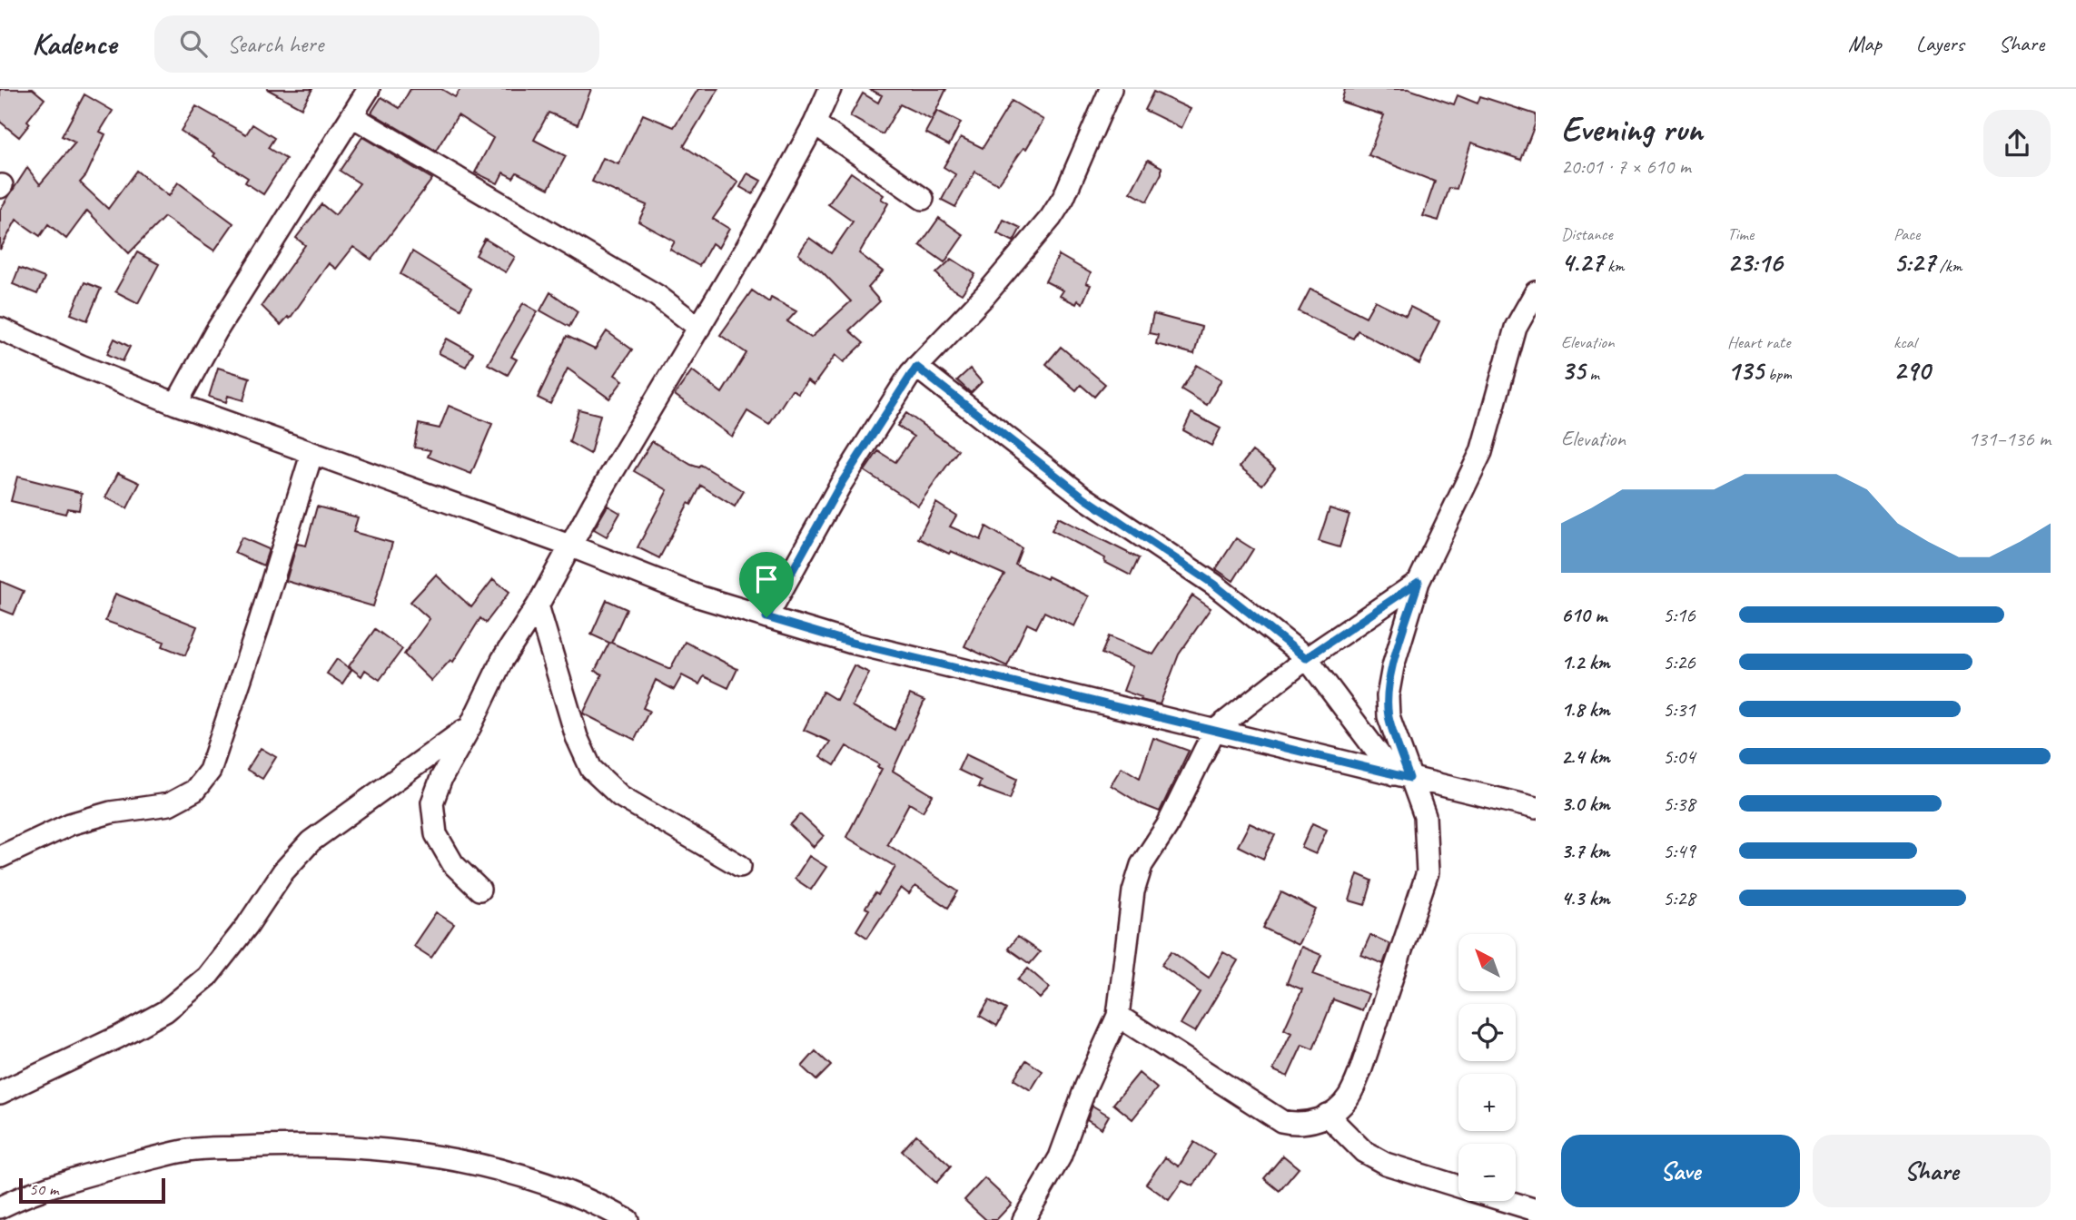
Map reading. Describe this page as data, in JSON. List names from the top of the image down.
{
  "scale_bar": "50 m",
  "north": "top left",
  "page": {
    "header": "Kadence",
    "search": "Search here",
    "nav": ["Map", "Layers", "Share"],
    "heading": ["Evening run", "20:01 · 7 × 610 m"],
    "stats": [
      ["Distance", "4.27 km"],
      ["Time", "23:16"],
      ["Pace", "5:27 /km"],
      ["Elevation", "35 m"],
      ["Heart rate", "135 bpm"],
      ["kcal", "290"]
    ],
    "chart": ["Elevation", "131–136 m"],
    "list": [
      {
        "name": "610 m",
        "note": "5:16"
      },
      {
        "name": "1.2 km",
        "note": "5:26"
      },
      {
        "name": "1.8 km",
        "note": "5:31"
      },
      {
        "name": "2.4 km",
        "note": "5:04"
      },
      {
        "name": "3.0 km",
        "note": "5:38"
      },
      {
        "name": "3.7 km",
        "note": "5:49"
      },
      {
        "name": "4.3 km",
        "note": "5:28"
      }
    ],
    "map_buttons": ["+", "−"],
    "buttons": ["Save", "Share"],
    "scale": "50 m"
  }
}
